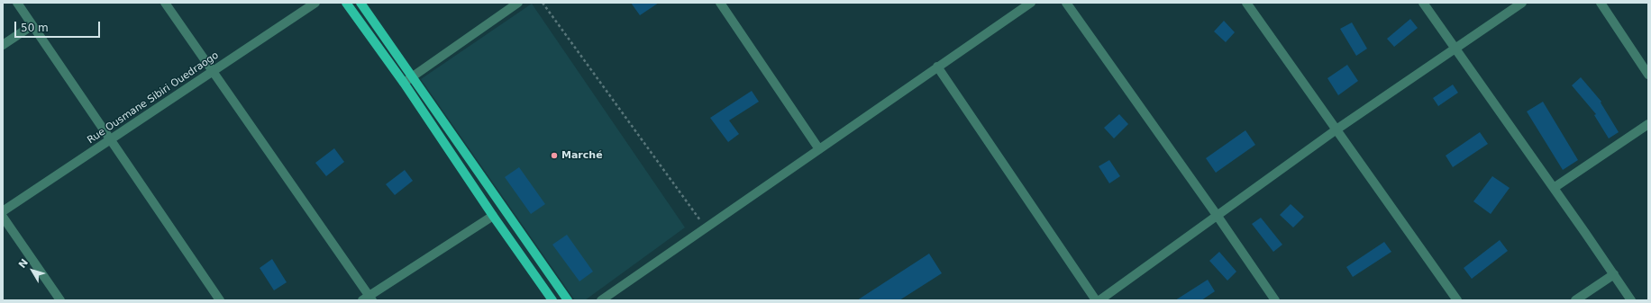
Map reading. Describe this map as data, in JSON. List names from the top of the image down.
{
  "streets": {
    "street": ["Rue Ousmane Sibiri Ouedraogo"]
  },
  "places": ["Marché"],
  "scale_bar": "50 m",
  "north": "top left"
}
